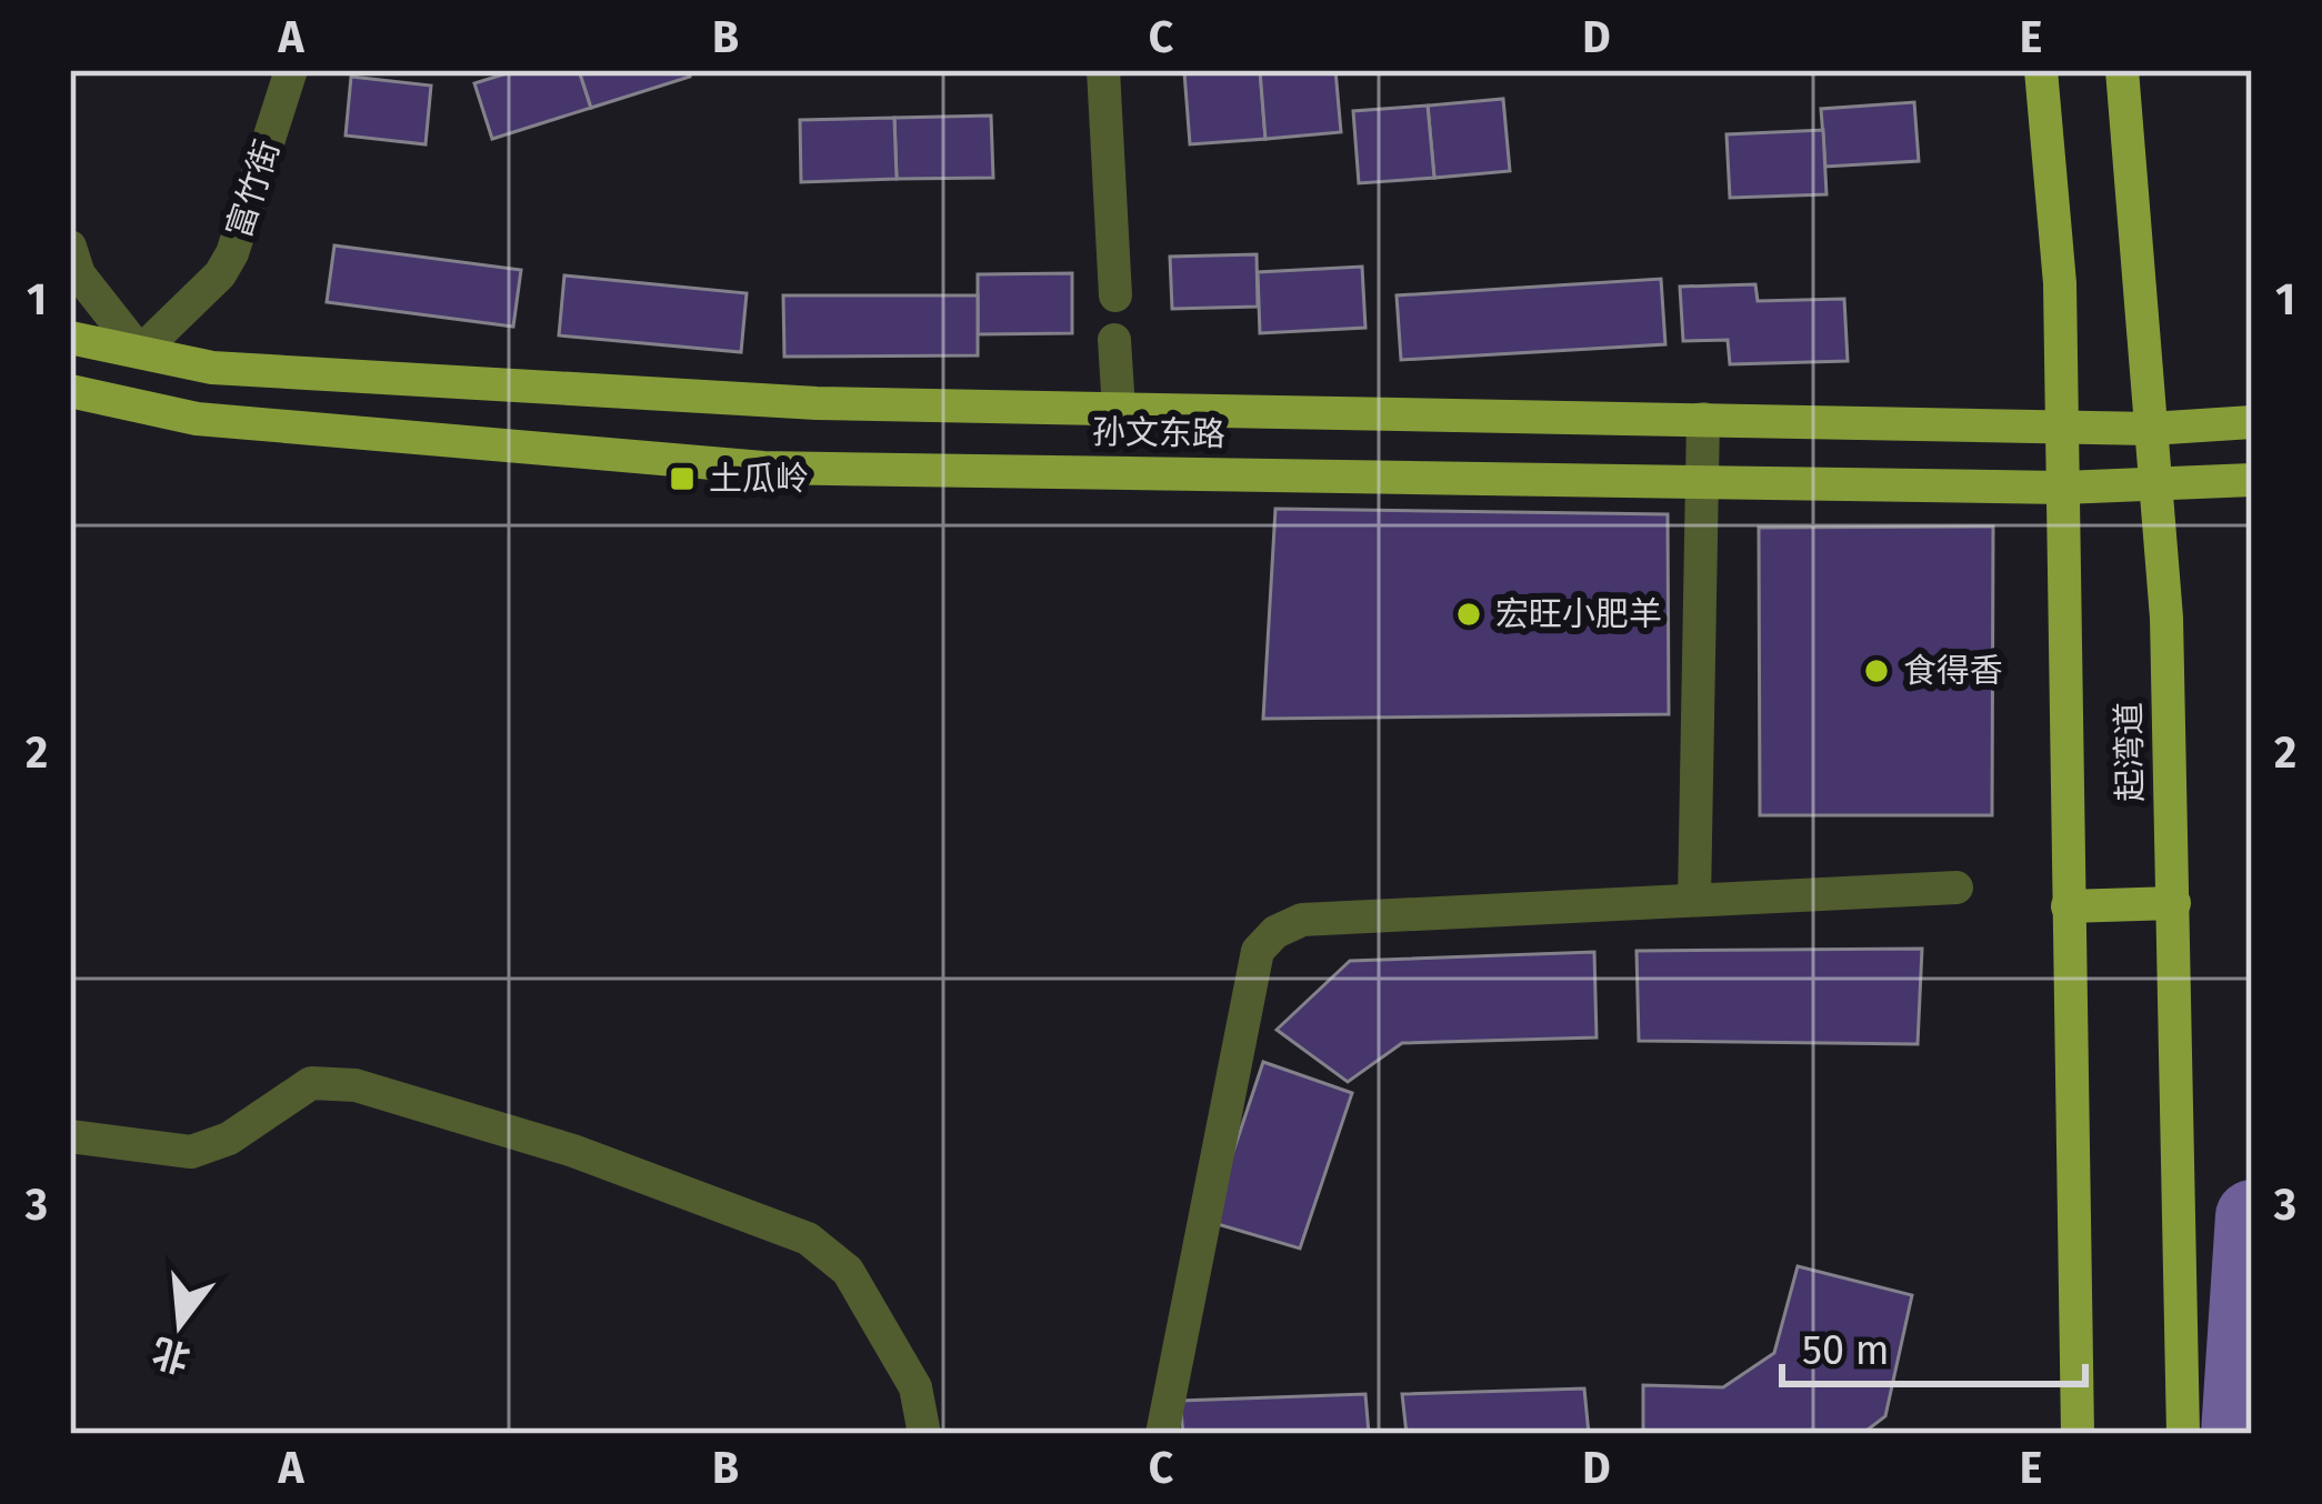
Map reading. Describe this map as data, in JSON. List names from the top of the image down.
{
  "streets": {
    "main road": ["孙文东路", "起湾道"],
    "street": ["富竹街"]
  },
  "crossings": [
    ["富竹街", "孙文东路"],
    ["孙文东路", "起湾道"]
  ],
  "places": {
    "transit": ["土瓜岭"],
    "other": ["宏旺小肥羊", "食得香"]
  },
  "scale_bar": "50 m",
  "north": "bottom",
  "grid": {
    "columns": [
      "A",
      "B",
      "C",
      "D",
      "E"
    ],
    "rows": ["1", "2", "3"]
  }
}
